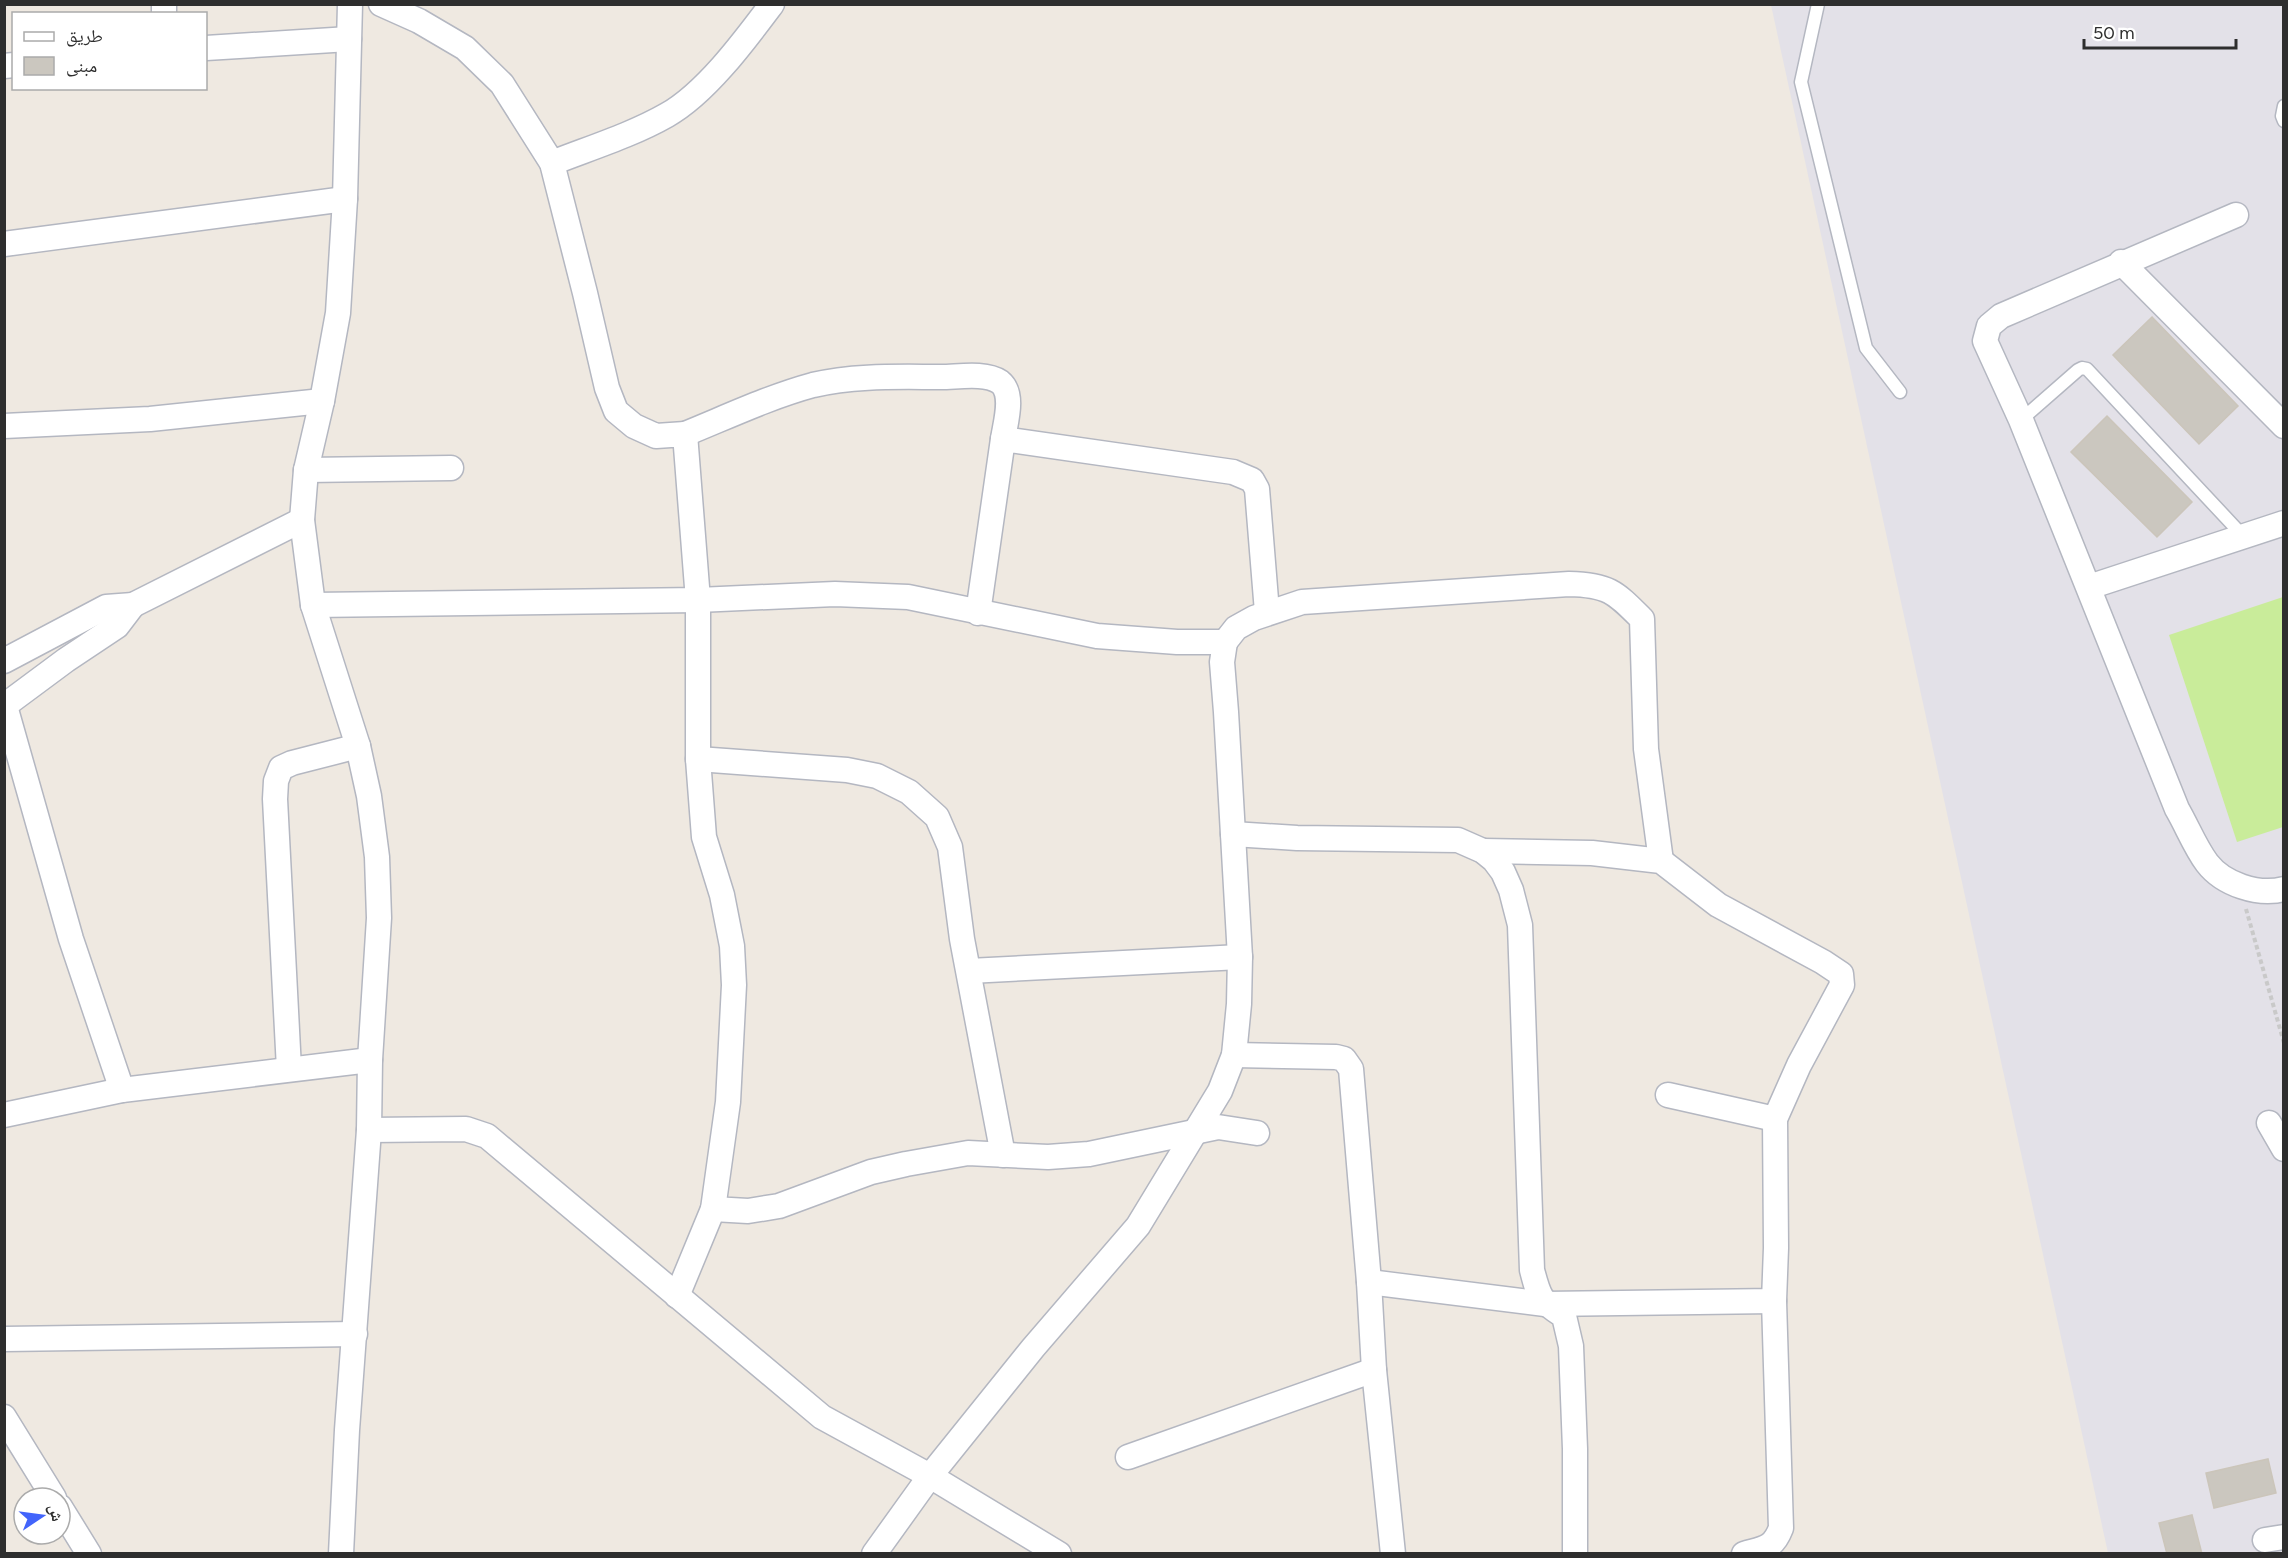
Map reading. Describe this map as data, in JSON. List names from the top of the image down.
{
  "legend": ["طريق", "مبنى"],
  "scale_bar": "50 m",
  "north": "right"
}
